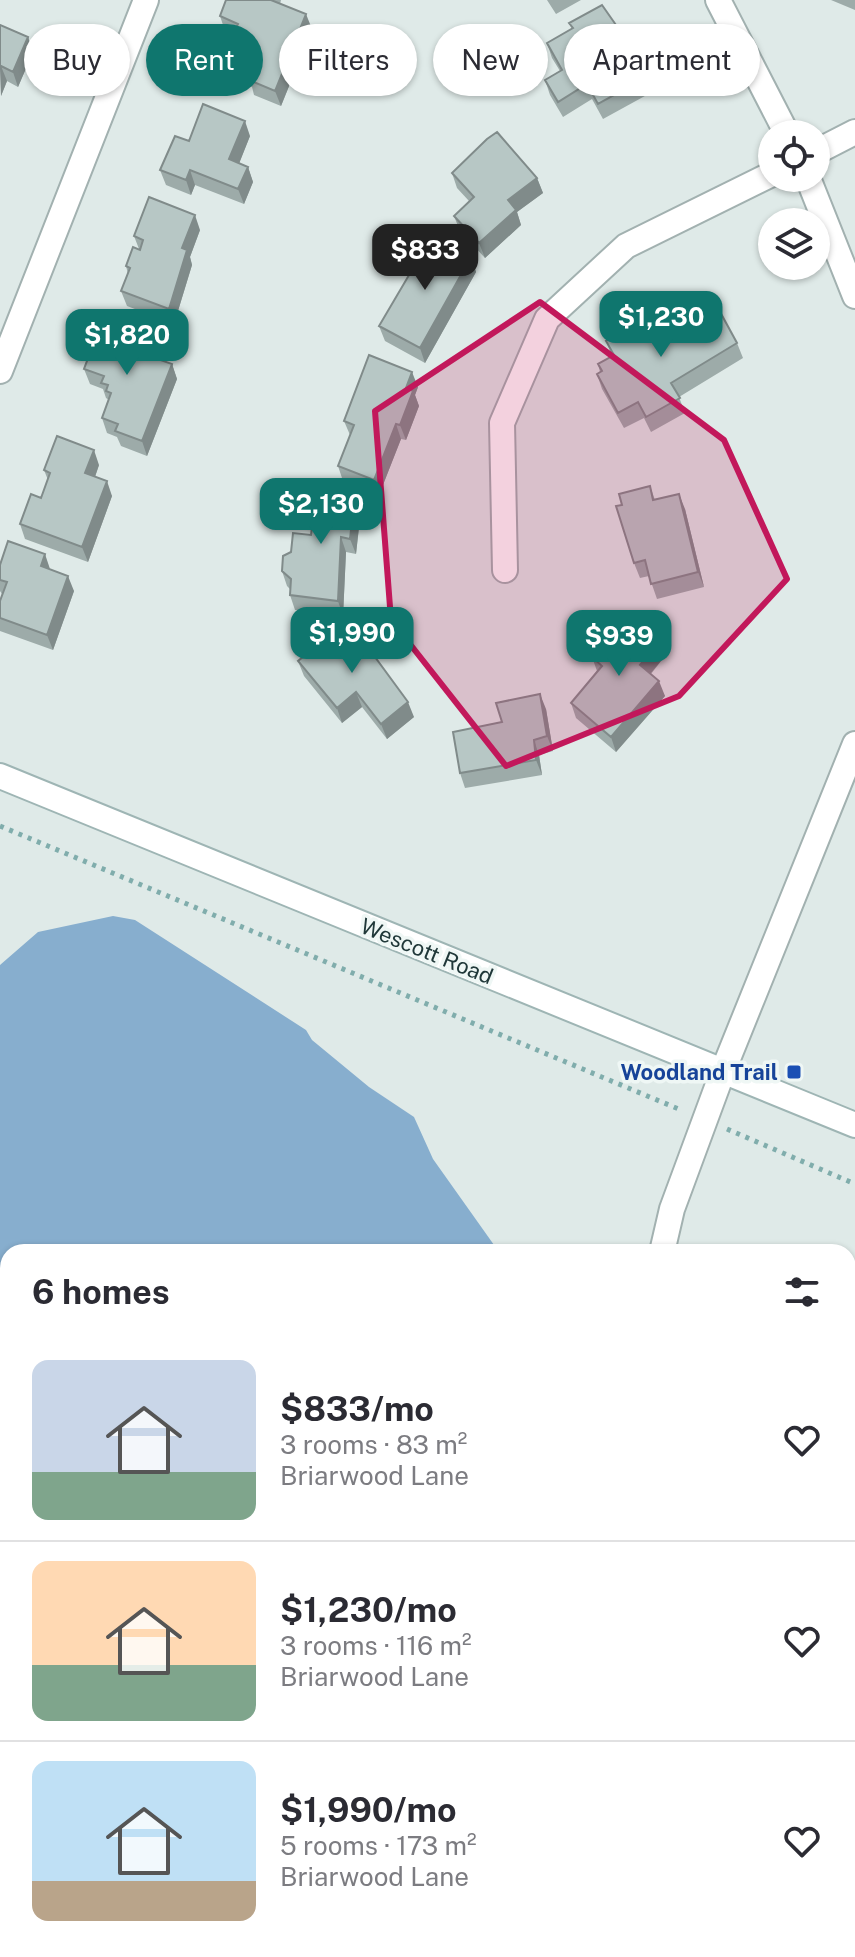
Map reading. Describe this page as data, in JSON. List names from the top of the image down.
{
  "streets": {
    "street": ["Wescott Road"]
  },
  "places": {
    "transit": ["Woodland Trail"]
  },
  "page": {
    "chip": [
      "Buy",
      "Rent",
      "Filters",
      "New",
      "Apartment"
    ],
    "price": [
      "$833",
      "$1,230",
      "$1,820",
      "$2,130",
      "$1,990",
      "$939"
    ],
    "heading": "6 homes",
    "list": [
      {
        "name": "$833/mo",
        "note": "3 rooms · 83 m² · Briarwood Lane"
      },
      {
        "name": "$1,230/mo",
        "note": "3 rooms · 116 m² · Briarwood Lane"
      },
      {
        "name": "$1,990/mo",
        "note": "5 rooms · 173 m² · Briarwood Lane"
      }
    ]
  }
}
